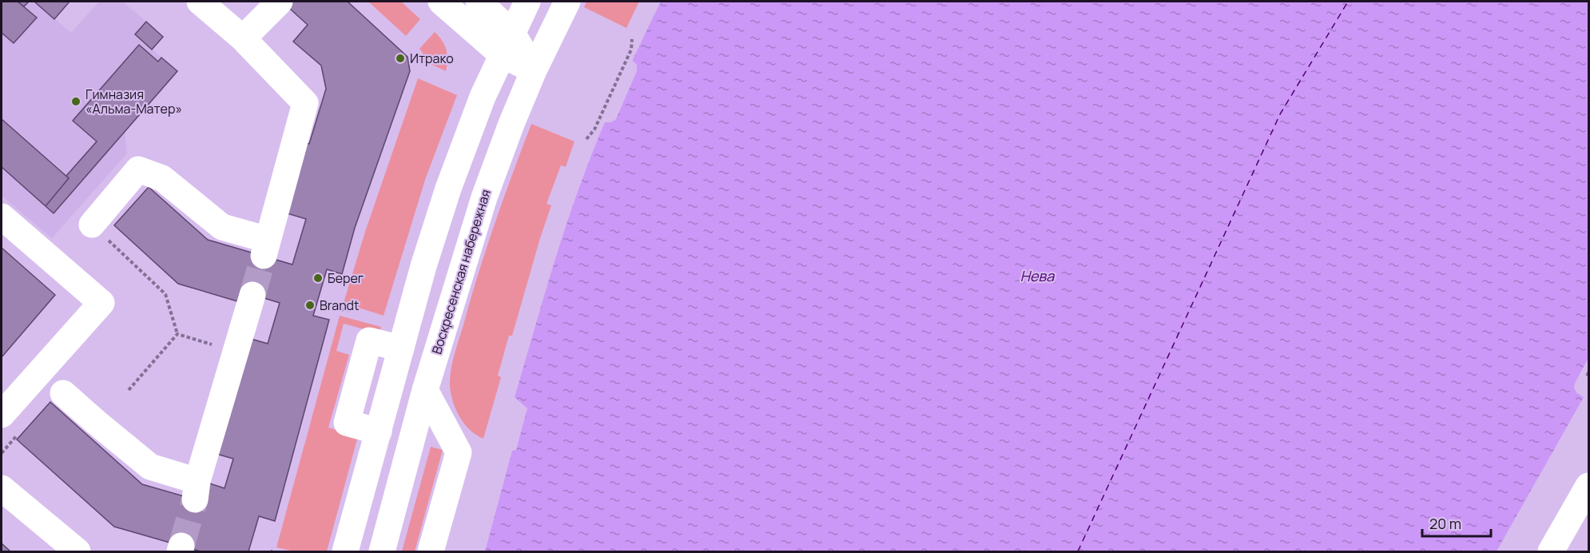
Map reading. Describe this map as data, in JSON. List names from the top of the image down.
{
  "streets": {
    "main road": ["Воскресенская набережная"]
  },
  "water": ["Нева"],
  "places": [
    "Итрако",
    "Гимназия «Альма-Матер»",
    "Берег",
    "Brandt"
  ],
  "scale_bar": "20 m"
}
